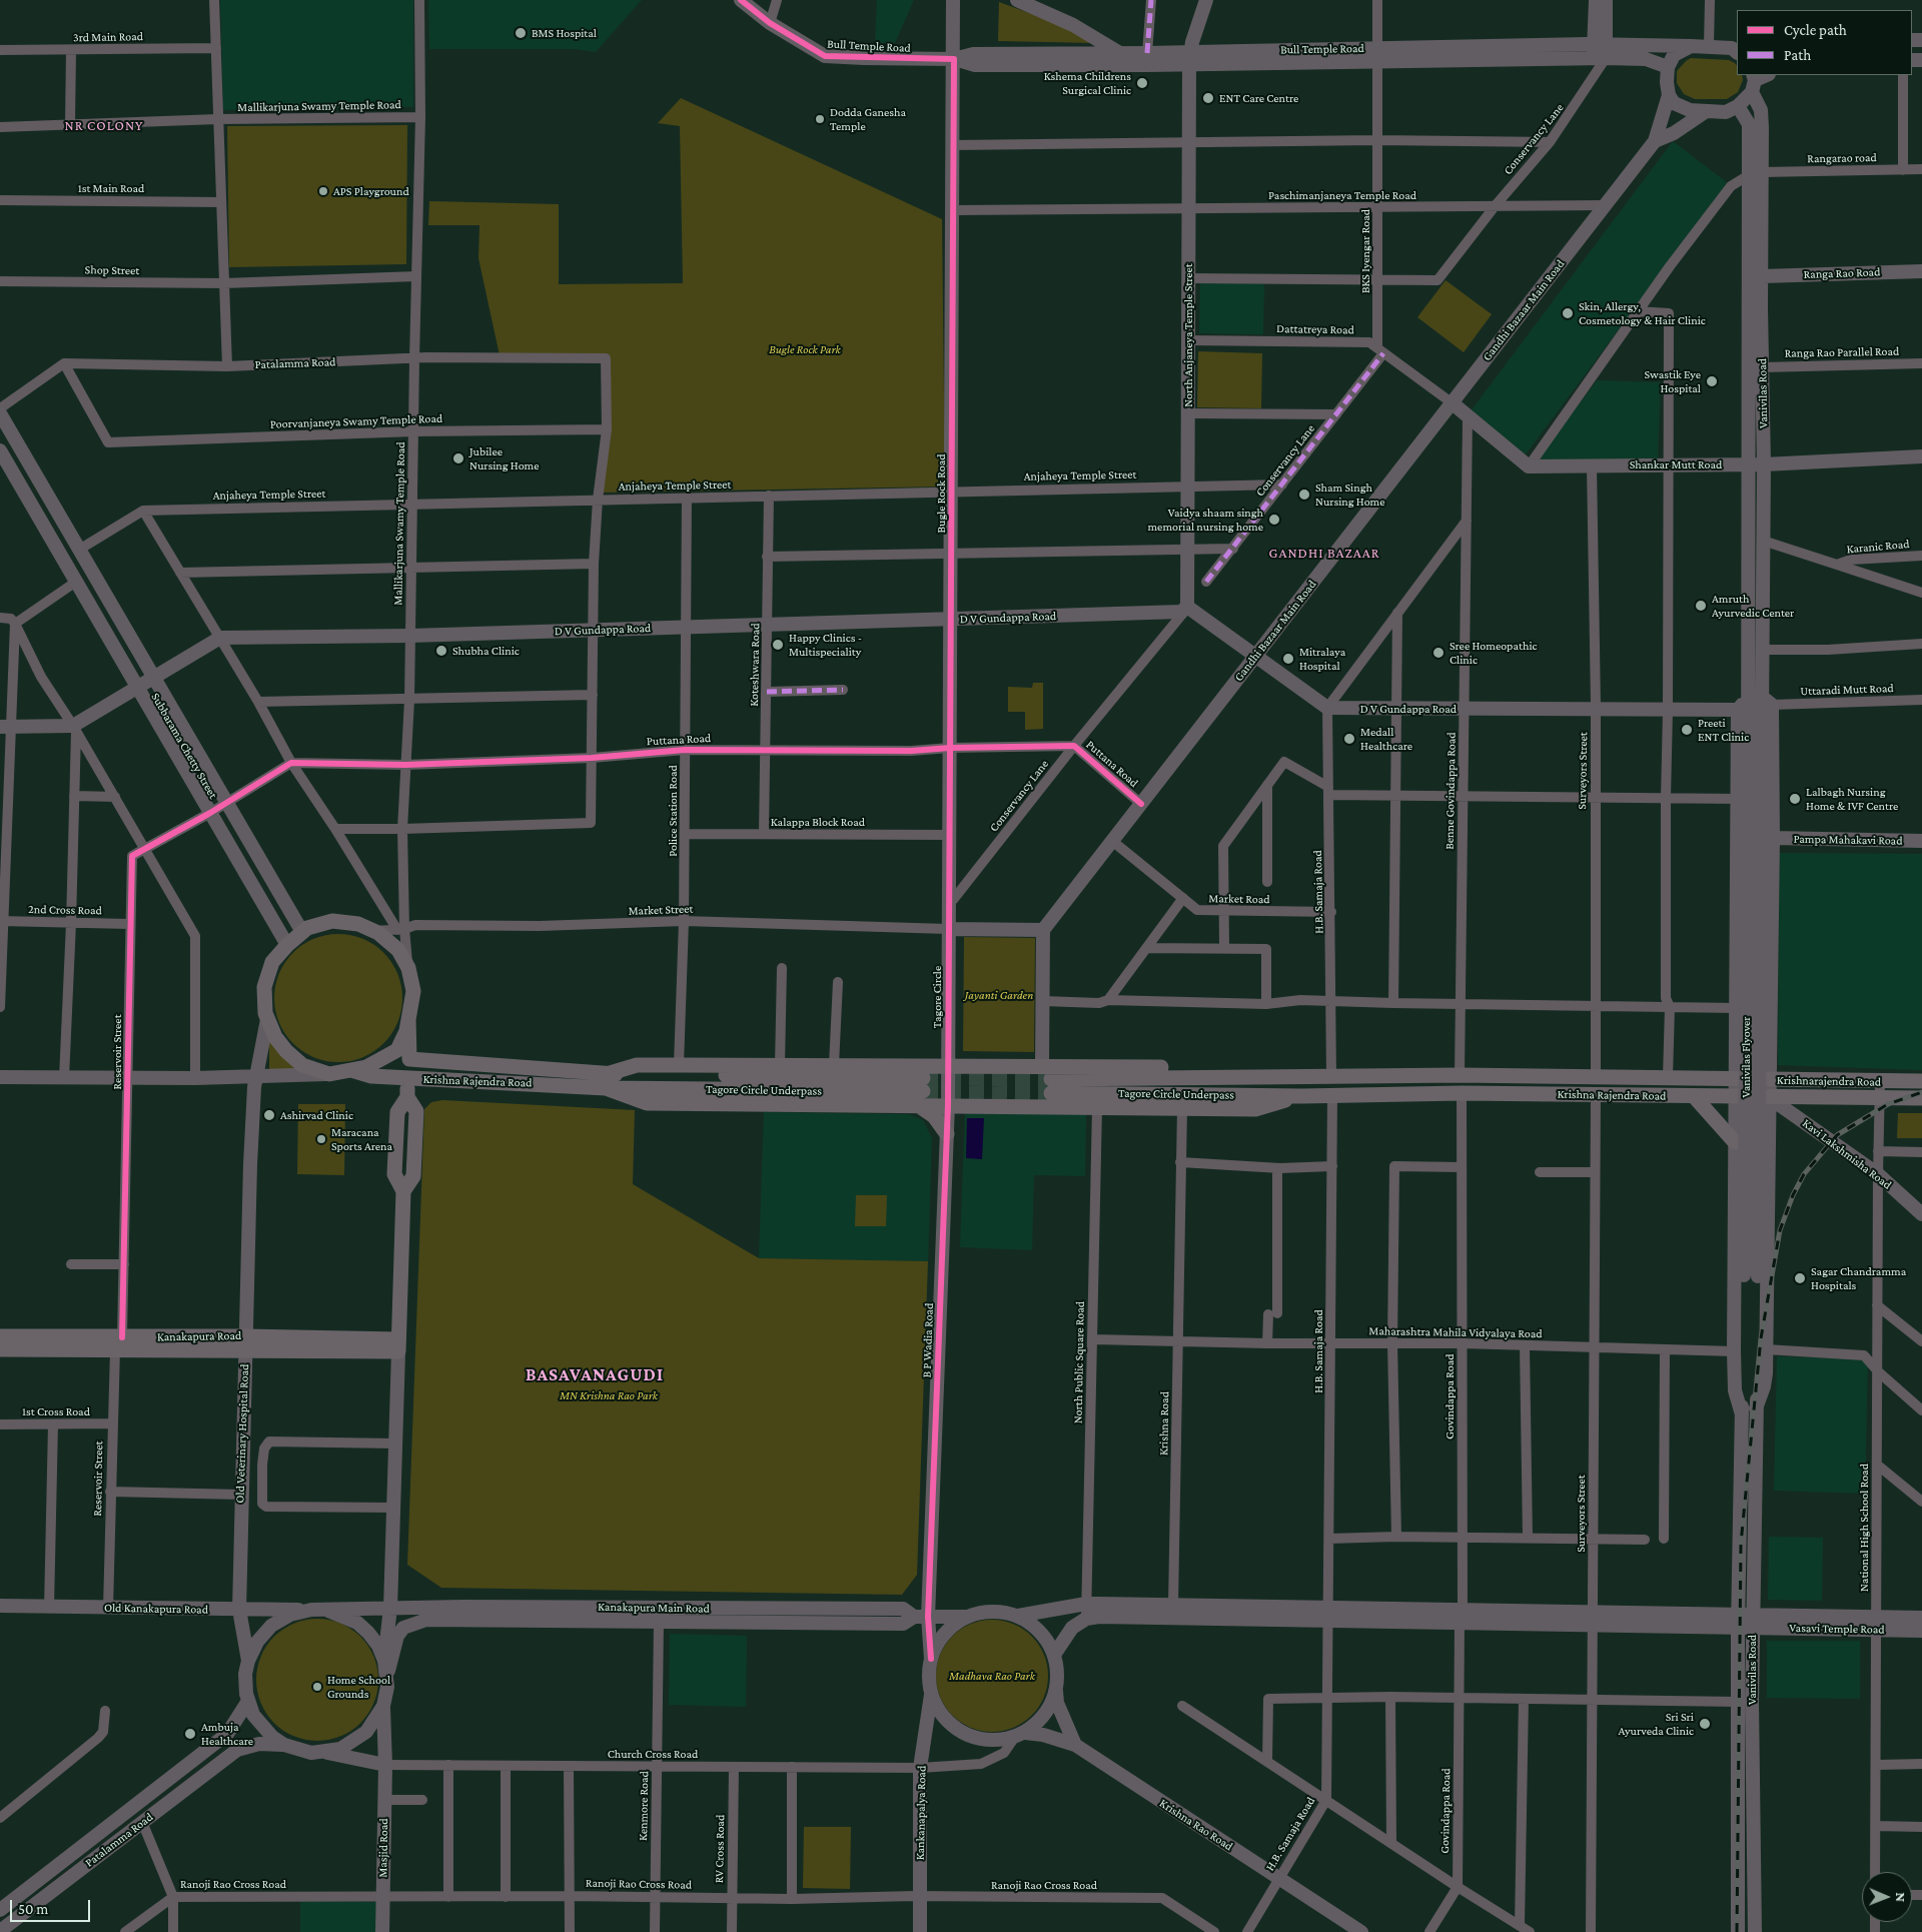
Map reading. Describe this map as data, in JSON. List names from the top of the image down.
{
  "streets": {
    "main road": [
      "Bull Temple Road",
      "Ranga Rao Road",
      "Gandhi Bazaar Main Road",
      "North Anjaneya Temple Street",
      "Patalamma Road",
      "Vanivilas Road",
      "Shankar Mutt Road",
      "Bugle Rock Road",
      "D V Gundappa Road",
      "Subbarama Chetty Street",
      "Pampa Mahakavi Road",
      "Tagore Circle",
      "Vanivilas Flyover",
      "Krishna Rajendra Road",
      "Krishnarajendra Road",
      "Tagore Circle Underpass",
      "Kavi Lakshmisha Road",
      "Kanakapura Road",
      "B P Wadia Road",
      "Old Veterinary Hospital Road",
      "Kanakapura Main Road",
      "Old Kanakapura Road",
      "Vasavi Temple Road",
      "Kankanapalya Road",
      "Krishna Rao Road",
      "Masjid Road"
    ],
    "street": [
      "3rd Main Road",
      "Mallikarjuna Swamy Temple Road",
      "Conservancy Lane",
      "Rangarao road",
      "1st Main Road",
      "Paschimanjaneya Temple Road",
      "BKS Iyengar Road",
      "Shop Street",
      "Dattatreya Road",
      "Ranga Rao Parallel Road",
      "Poorvanjaneya Swamy Temple Road",
      "Anjaheya Temple Street",
      "Karanic Road",
      "Koteshwara Road",
      "Uttaradi Mutt Road",
      "Puttana Road",
      "Surveyors Street",
      "Benne Govindappa Road",
      "Police Station Road",
      "Kalappa Block Road",
      "H.B. Samaja Road",
      "Market Road",
      "2nd Cross Road",
      "Market Street",
      "Reservoir Street",
      "Maharashtra Mahila Vidyalaya Road",
      "North Public Square Road",
      "Govindappa Road",
      "1st Cross Road",
      "Krishna Road",
      "National High School Road",
      "Church Cross Road",
      "Kenmore Road",
      "RV Cross Road",
      "Ranoji Rao Cross Road"
    ]
  },
  "crossings": [
    ["Bull Temple Road", "Conservancy Lane"],
    ["Bull Temple Road", "BKS Iyengar Road"],
    ["Bull Temple Road", "North Anjaneya Temple Street"],
    ["Bull Temple Road", "Bugle Rock Road"],
    ["Mallikarjuna Swamy Temple Road", "Shop Street"],
    ["Mallikarjuna Swamy Temple Road", "Patalamma Road"],
    ["Mallikarjuna Swamy Temple Road", "Poorvanjaneya Swamy Temple Road"],
    ["Mallikarjuna Swamy Temple Road", "Anjaheya Temple Street"],
    ["Mallikarjuna Swamy Temple Road", "D V Gundappa Road"],
    ["Mallikarjuna Swamy Temple Road", "Puttana Road"],
    ["Mallikarjuna Swamy Temple Road", "Subbarama Chetty Street"],
    ["Mallikarjuna Swamy Temple Road", "Market Street"],
    ["Mallikarjuna Swamy Temple Road", "Krishna Rajendra Road"],
    ["Mallikarjuna Swamy Temple Road", "Old Veterinary Hospital Road"],
    ["Conservancy Lane", "Paschimanjaneya Temple Road"],
    ["Conservancy Lane", "BKS Iyengar Road"],
    ["Conservancy Lane", "Dattatreya Road"],
    ["Conservancy Lane", "North Anjaneya Temple Street"],
    ["Conservancy Lane", "Anjaheya Temple Street"],
    ["Conservancy Lane", "Bugle Rock Road"],
    ["Conservancy Lane", "D V Gundappa Road"],
    ["Conservancy Lane", "Puttana Road"],
    ["Rangarao road", "Vanivilas Road"],
    ["Paschimanjaneya Temple Road", "BKS Iyengar Road"],
    ["Paschimanjaneya Temple Road", "Gandhi Bazaar Main Road"],
    ["Paschimanjaneya Temple Road", "North Anjaneya Temple Street"],
    ["Paschimanjaneya Temple Road", "Bugle Rock Road"],
    ["BKS Iyengar Road", "Dattatreya Road"],
    ["Ranga Rao Road", "Vanivilas Road"],
    ["Gandhi Bazaar Main Road", "Dattatreya Road"],
    ["Gandhi Bazaar Main Road", "Puttana Road"],
    ["Gandhi Bazaar Main Road", "Market Road"],
    ["Dattatreya Road", "North Anjaneya Temple Street"],
    ["North Anjaneya Temple Street", "Anjaheya Temple Street"],
    ["North Anjaneya Temple Street", "D V Gundappa Road"],
    ["Ranga Rao Parallel Road", "Vanivilas Road"],
    ["Patalamma Road", "Poorvanjaneya Swamy Temple Road"],
    ["Patalamma Road", "Old Veterinary Hospital Road"],
    ["Patalamma Road", "Kanakapura Main Road"],
    ["Patalamma Road", "Old Kanakapura Road"],
    ["Patalamma Road", "Masjid Road"],
    ["Vanivilas Road", "Shankar Mutt Road"],
    ["Vanivilas Road", "Karanic Road"],
    ["Vanivilas Road", "Uttaradi Mutt Road"],
    ["Vanivilas Road", "Vanivilas Flyover"],
    ["Vanivilas Road", "Vasavi Temple Road"],
    ["Shankar Mutt Road", "Surveyors Street"],
    ["Anjaheya Temple Street", "Bugle Rock Road"],
    ["Anjaheya Temple Street", "Koteshwara Road"],
    ["Anjaheya Temple Street", "Subbarama Chetty Street"],
    ["Anjaheya Temple Street", "Police Station Road"],
    ["Bugle Rock Road", "D V Gundappa Road"],
    ["Bugle Rock Road", "Puttana Road"],
    ["Bugle Rock Road", "Kalappa Block Road"],
    ["Bugle Rock Road", "Market Street"],
    ["Bugle Rock Road", "Tagore Circle"],
    ["D V Gundappa Road", "Koteshwara Road"],
    ["D V Gundappa Road", "Subbarama Chetty Street"],
    ["D V Gundappa Road", "Surveyors Street"],
    ["D V Gundappa Road", "Benne Govindappa Road"],
    ["D V Gundappa Road", "Police Station Road"],
    ["D V Gundappa Road", "H.B. Samaja Road"],
    ["Koteshwara Road", "Puttana Road"],
    ["Koteshwara Road", "Kalappa Block Road"],
    ["Uttaradi Mutt Road", "Vanivilas Flyover"],
    ["Puttana Road", "Police Station Road"],
    ["Subbarama Chetty Street", "Market Street"],
    ["Subbarama Chetty Street", "Reservoir Street"],
    ["Subbarama Chetty Street", "Krishna Rajendra Road"],
    ["Subbarama Chetty Street", "Old Veterinary Hospital Road"],
    ["Surveyors Street", "Krishna Rajendra Road"],
    ["Surveyors Street", "Maharashtra Mahila Vidyalaya Road"],
    ["Surveyors Street", "Vasavi Temple Road"],
    ["Benne Govindappa Road", "Krishna Rajendra Road"],
    ["Police Station Road", "Kalappa Block Road"],
    ["Police Station Road", "Market Street"],
    ["H.B. Samaja Road", "Market Road"],
    ["H.B. Samaja Road", "Krishna Rajendra Road"],
    ["H.B. Samaja Road", "Maharashtra Mahila Vidyalaya Road"],
    ["H.B. Samaja Road", "Vasavi Temple Road"],
    ["H.B. Samaja Road", "Krishna Rao Road"],
    ["2nd Cross Road", "Reservoir Street"],
    ["Market Street", "Tagore Circle"],
    ["Market Street", "Krishna Rajendra Road"],
    ["Market Street", "Old Veterinary Hospital Road"],
    ["Tagore Circle", "B P Wadia Road"],
    ["Reservoir Street", "Kanakapura Road"],
    ["Reservoir Street", "1st Cross Road"],
    ["Reservoir Street", "Old Kanakapura Road"],
    ["Krishna Rajendra Road", "Krishnarajendra Road"],
    ["Krishna Rajendra Road", "Tagore Circle Underpass"],
    ["Krishna Rajendra Road", "Kavi Lakshmisha Road"],
    ["Krishna Rajendra Road", "Govindappa Road"],
    ["Krishna Rajendra Road", "Old Veterinary Hospital Road"],
    ["Krishna Rajendra Road", "National High School Road"],
    ["Krishnarajendra Road", "National High School Road"],
    ["Kavi Lakshmisha Road", "National High School Road"],
    ["Maharashtra Mahila Vidyalaya Road", "North Public Square Road"],
    ["Maharashtra Mahila Vidyalaya Road", "Govindappa Road"],
    ["Maharashtra Mahila Vidyalaya Road", "Krishna Road"],
    ["Kanakapura Road", "Old Veterinary Hospital Road"],
    ["Govindappa Road", "Vasavi Temple Road"],
    ["Old Veterinary Hospital Road", "Kanakapura Main Road"],
    ["Old Veterinary Hospital Road", "Old Kanakapura Road"],
    ["Old Veterinary Hospital Road", "Masjid Road"],
    ["National High School Road", "Vasavi Temple Road"],
    ["Kanakapura Main Road", "Old Kanakapura Road"],
    ["Kanakapura Main Road", "Masjid Road"],
    ["Old Kanakapura Road", "Masjid Road"],
    ["Church Cross Road", "Kenmore Road"],
    ["Church Cross Road", "Kankanapalya Road"],
    ["Church Cross Road", "Krishna Rao Road"],
    ["Church Cross Road", "Masjid Road"],
    ["Church Cross Road", "RV Cross Road"],
    ["Kenmore Road", "Ranoji Rao Cross Road"],
    ["Kankanapalya Road", "Krishna Rao Road"],
    ["Kankanapalya Road", "Ranoji Rao Cross Road"],
    ["Masjid Road", "Ranoji Rao Cross Road"],
    ["RV Cross Road", "Ranoji Rao Cross Road"]
  ],
  "districts": ["NR COLONY", "GANDHI BAZAAR", "BASAVANAGUDI"],
  "parks": [
    "Bugle Rock Park",
    "Jayanti Garden",
    "MN Krishna Rao Park",
    "Madhava Rao Park"
  ],
  "places": [
    "BMS Hospital",
    "Kshema Childrens Surgical Clinic",
    "ENT Care Centre",
    "Dodda Ganesha Temple",
    "APS Playground",
    "Skin, Allergy, Cosmetology & Hair Clinic",
    "Swastik Eye Hospital",
    "Jubilee Nursing Home",
    "Sham Singh Nursing Home",
    "Vaidya shaam singh memorial nursing home",
    "Amruth Ayurvedic Center",
    "Happy Clinics - Multispeciality",
    "Shubha Clinic",
    "Sree Homeopathic Clinic",
    "Mitralaya Hospital",
    "Preeti ENT Clinic",
    "Medall Healthcare",
    "Lalbagh Nursing Home & IVF Centre",
    "Ashirvad Clinic",
    "Maracana Sports Arena",
    "Sagar Chandramma Hospitals",
    "Home School Grounds",
    "Sri Sri Ayurveda Clinic",
    "Ambuja Healthcare"
  ],
  "legend": ["Cycle path", "Path"],
  "scale_bar": "50 m",
  "north": "right"
}
